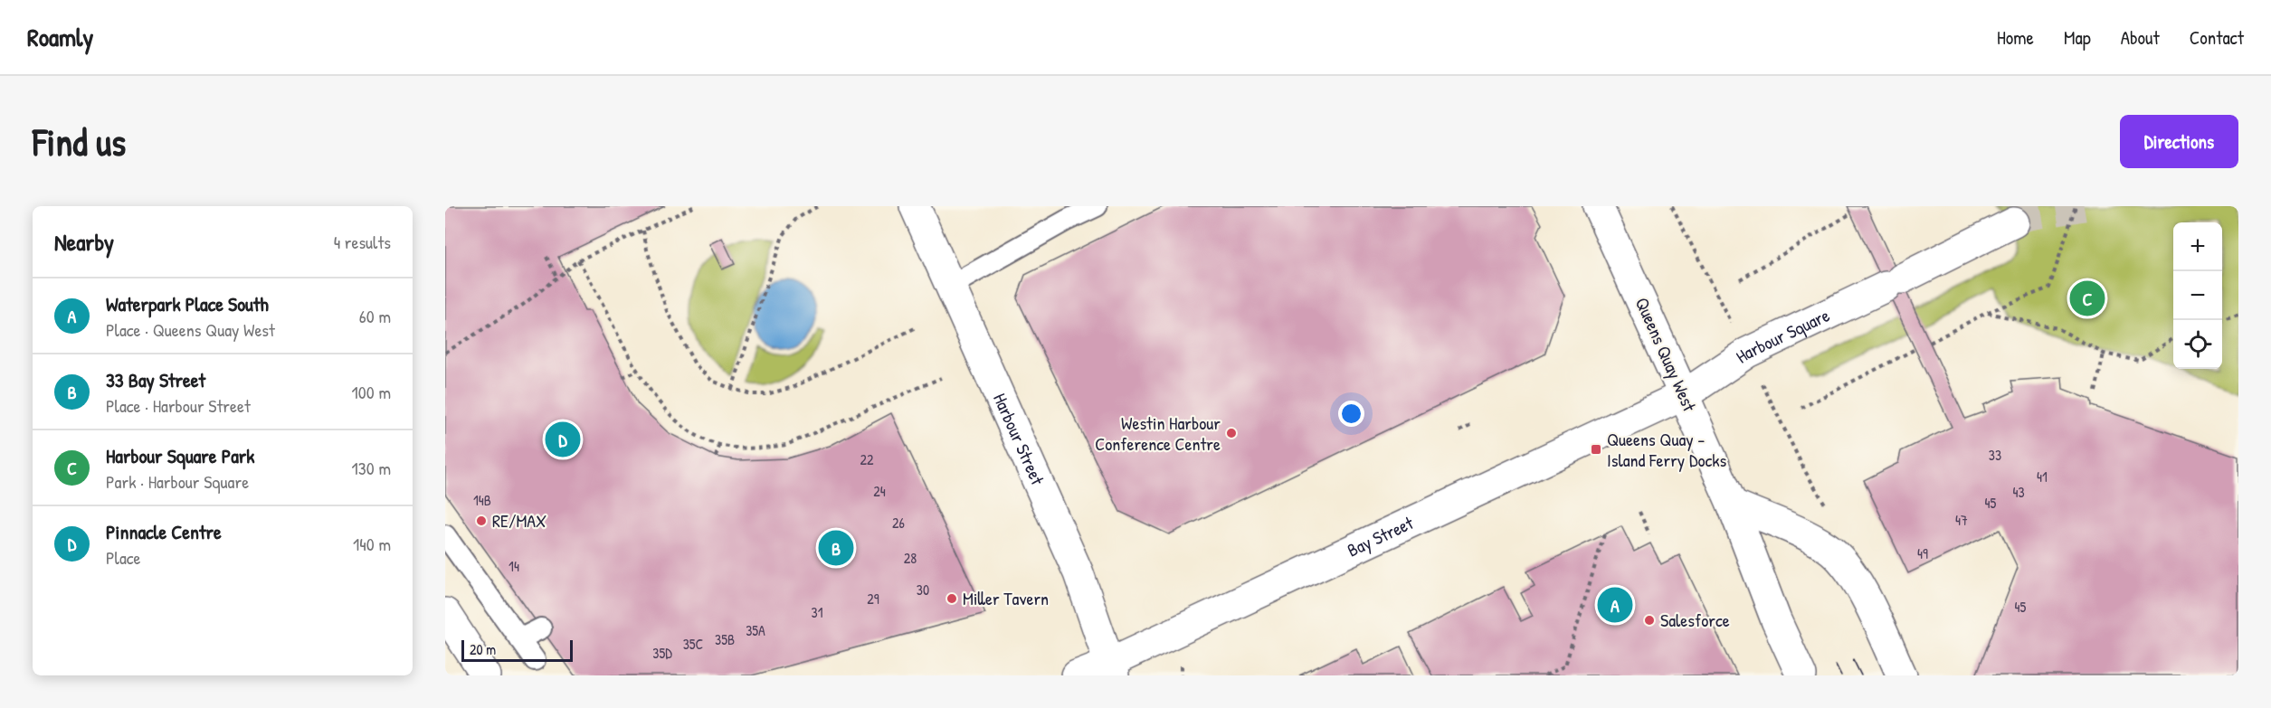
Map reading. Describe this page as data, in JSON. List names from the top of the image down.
{
  "streets": {
    "main road": [
      "Harbour Square",
      "Queens Quay West",
      "Harbour Street",
      "Bay Street"
    ]
  },
  "crossings": [
    ["Harbour Square", "Queens Quay West"],
    ["Harbour Square", "Bay Street"],
    ["Queens Quay West", "Bay Street"],
    ["Harbour Street", "Bay Street"]
  ],
  "places": {
    "other": [
      "Westin Harbour Conference Centre",
      "RE/MAX",
      "Miller Tavern",
      "Salesforce"
    ],
    "transit": ["Queens Quay - Island Ferry Docks"]
  },
  "house_numbers": [
    "33",
    "22",
    "41",
    "24",
    "43",
    "14B",
    "45",
    "47",
    "26",
    "49",
    "28",
    "14",
    "30",
    "29",
    "45",
    "31",
    "35A",
    "35B",
    "35C",
    "35D"
  ],
  "scale_bar": "20 m",
  "page": {
    "header": "Roamly",
    "nav": [
      "Home",
      "Map",
      "About",
      "Contact"
    ],
    "buttons": "Directions",
    "title": "Find us",
    "heading": ["Nearby", "4 results"],
    "map_buttons": ["+", "−"],
    "list": [
      {
        "mark": "A",
        "name": "Waterpark Place South",
        "note": "Place · Queens Quay West",
        "value": "60 m"
      },
      {
        "mark": "B",
        "name": "33 Bay Street",
        "note": "Place · Harbour Street",
        "value": "100 m"
      },
      {
        "mark": "C",
        "name": "Harbour Square Park",
        "note": "Park · Harbour Square",
        "value": "130 m"
      },
      {
        "mark": "D",
        "name": "Pinnacle Centre",
        "note": "Place",
        "value": "140 m"
      }
    ],
    "pins": [
      "C",
      "D",
      "B",
      "A"
    ],
    "scale": "20 m"
  }
}
